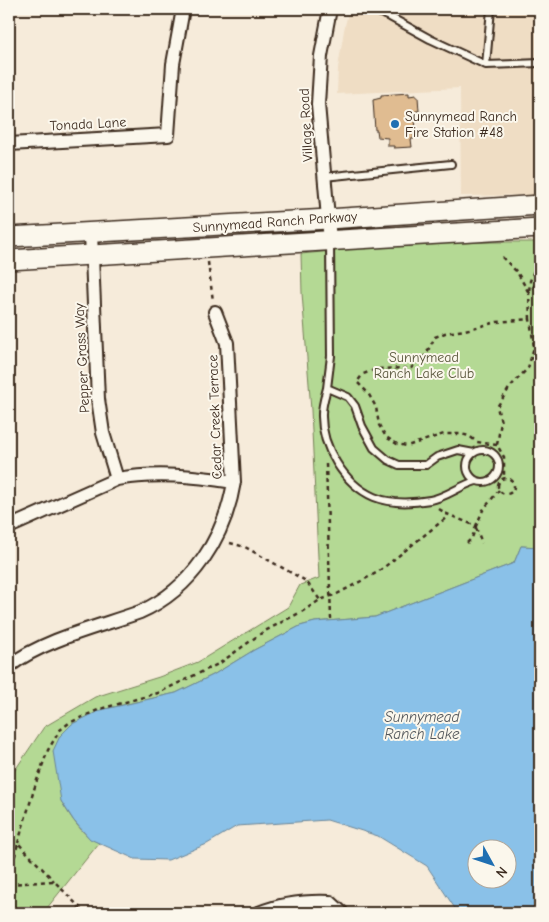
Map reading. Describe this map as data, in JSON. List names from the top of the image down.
{
  "streets": {
    "main road": ["Sunnymead Ranch Parkway"],
    "street": [
      "Tonada Lane",
      "Village Road",
      "Pepper Grass Way",
      "Cedar Creek Terrace"
    ]
  },
  "crossings": [
    ["Village Road", "Sunnymead Ranch Parkway"],
    ["Sunnymead Ranch Parkway", "Pepper Grass Way"]
  ],
  "water": ["Sunnymead Ranch Lake"],
  "parks": ["Sunnymead Ranch Lake Club"],
  "places": ["Sunnymead Ranch Fire Station #48"],
  "north": "bottom right"
}
